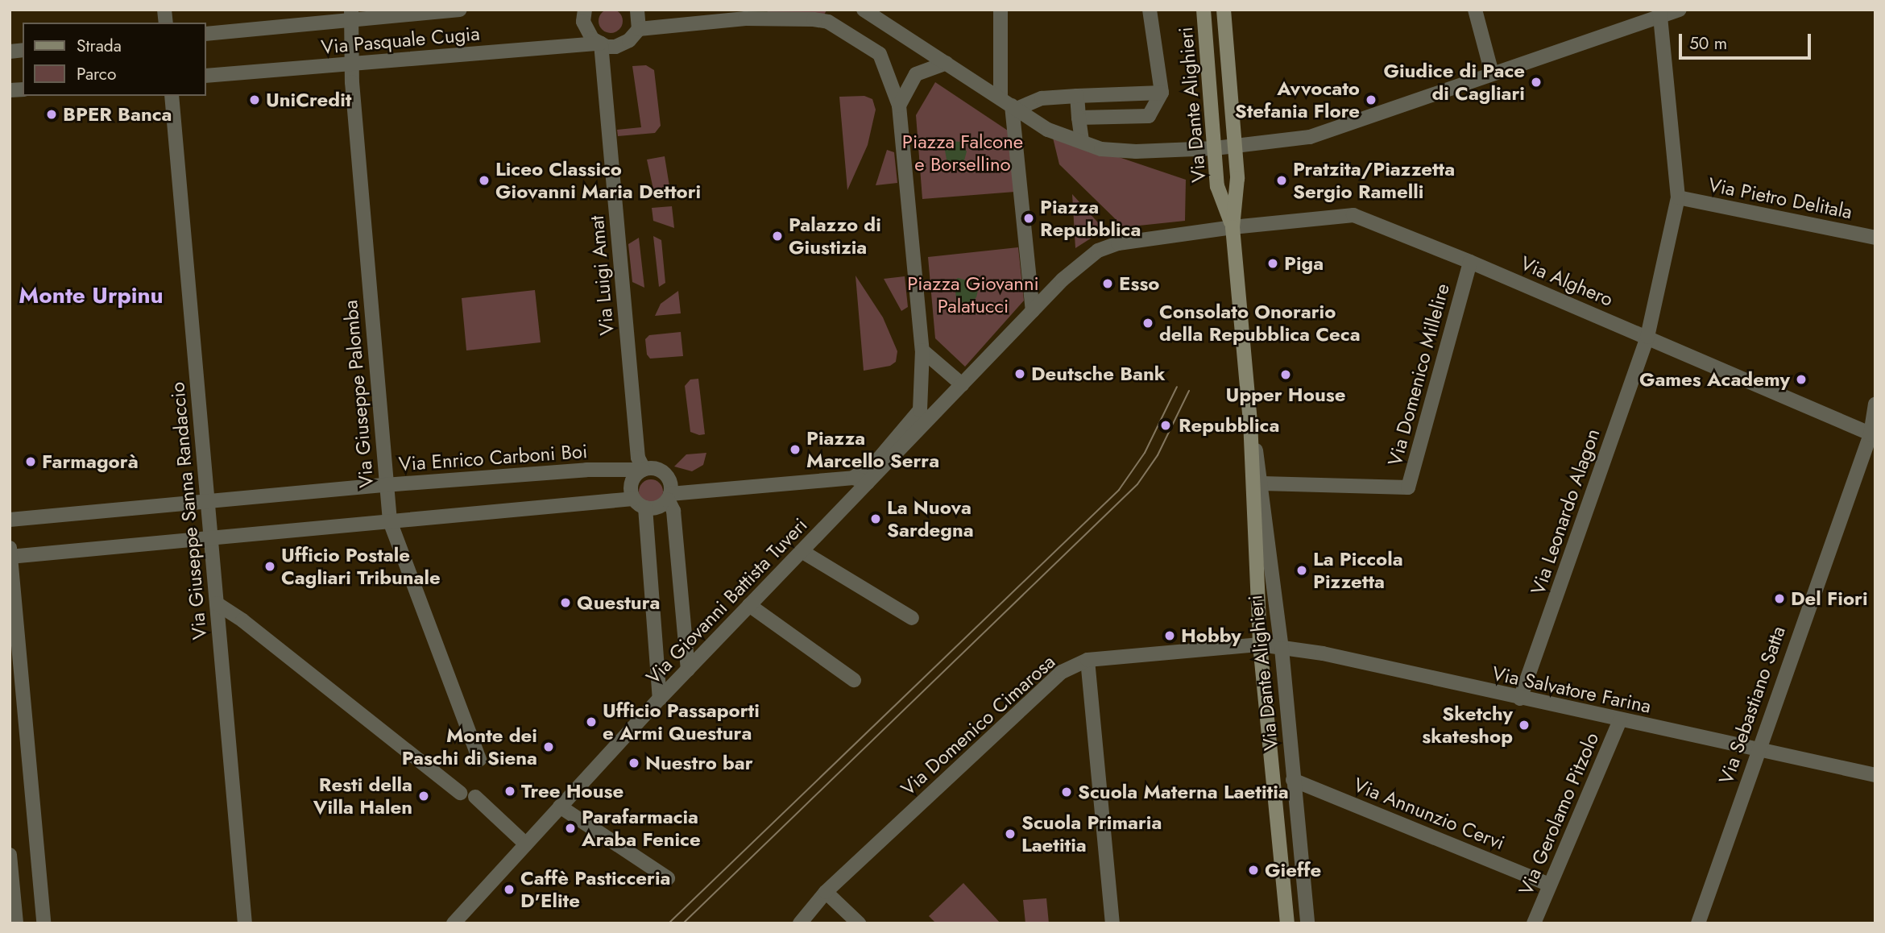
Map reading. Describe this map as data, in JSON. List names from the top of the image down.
{
  "streets": {
    "main road": ["Via Dante Alighieri"],
    "street": [
      "Via Pasquale Cugia",
      "Via Pietro Delitala",
      "Via Luigi Amat",
      "Via Alghero",
      "Via Domenico Millelire",
      "Via Giuseppe Palomba",
      "Via Enrico Carboni Boi",
      "Via Giuseppe Sanna Randaccio",
      "Via Leonardo Alagon",
      "Via Giovanni Battista Tuveri",
      "Via Salvatore Farina",
      "Via Sebastiano Satta",
      "Via Domenico Cimarosa",
      "Via Annunzio Cervi",
      "Via Gerolamo Pitzolo"
    ]
  },
  "crossings": [
    ["Via Pasquale Cugia", "Via Luigi Amat"],
    ["Via Pasquale Cugia", "Via Giuseppe Palomba"],
    ["Via Dante Alighieri", "Via Alghero"],
    ["Via Dante Alighieri", "Via Domenico Millelire"],
    ["Via Dante Alighieri", "Via Salvatore Farina"],
    ["Via Dante Alighieri", "Via Domenico Cimarosa"],
    ["Via Dante Alighieri", "Via Annunzio Cervi"],
    ["Via Pietro Delitala", "Via Leonardo Alagon"],
    ["Via Luigi Amat", "Via Enrico Carboni Boi"],
    ["Via Alghero", "Via Domenico Millelire"],
    ["Via Alghero", "Via Leonardo Alagon"],
    ["Via Alghero", "Via Sebastiano Satta"],
    ["Via Giuseppe Palomba", "Via Enrico Carboni Boi"],
    ["Via Enrico Carboni Boi", "Via Giuseppe Sanna Randaccio"],
    ["Via Leonardo Alagon", "Via Salvatore Farina"],
    ["Via Salvatore Farina", "Via Sebastiano Satta"],
    ["Via Salvatore Farina", "Via Domenico Cimarosa"],
    ["Via Salvatore Farina", "Via Gerolamo Pitzolo"],
    ["Via Annunzio Cervi", "Via Gerolamo Pitzolo"]
  ],
  "districts": ["Monte Urpinu"],
  "parks": ["Piazza Falcone e Borsellino", "Piazza Giovanni Palatucci"],
  "places": [
    "Giudice di Pace di Cagliari",
    "UniCredit",
    "Avvocato Stefania Flore",
    "BPER Banca",
    "Liceo Classico Giovanni Maria Dettori",
    "Pratzita/Piazzetta Sergio Ramelli",
    "Piazza Repubblica",
    "Palazzo di Giustizia",
    "Piga",
    "Esso",
    "Consolato Onorario della Repubblica Ceca",
    "Deutsche Bank",
    "Upper House",
    "Games Academy",
    "Repubblica",
    "Piazza Marcello Serra",
    "Farmagorà",
    "La Nuova Sardegna",
    "Ufficio Postale Cagliari Tribunale",
    "La Piccola Pizzetta",
    "Del Fiori",
    "Questura",
    "Hobby",
    "Ufficio Passaporti e Armi Questura",
    "Sketchy skateshop",
    "Monte dei Paschi di Siena",
    "Nuestro bar",
    "Tree House",
    "Scuola Materna Laetitia",
    "Resti della Villa Halen",
    "Parafarmacia Araba Fenice",
    "Scuola Primaria Laetitia",
    "Gieffe",
    "Caffè Pasticceria D'Elite"
  ],
  "legend": ["Strada", "Parco"],
  "scale_bar": "50 m"
}
